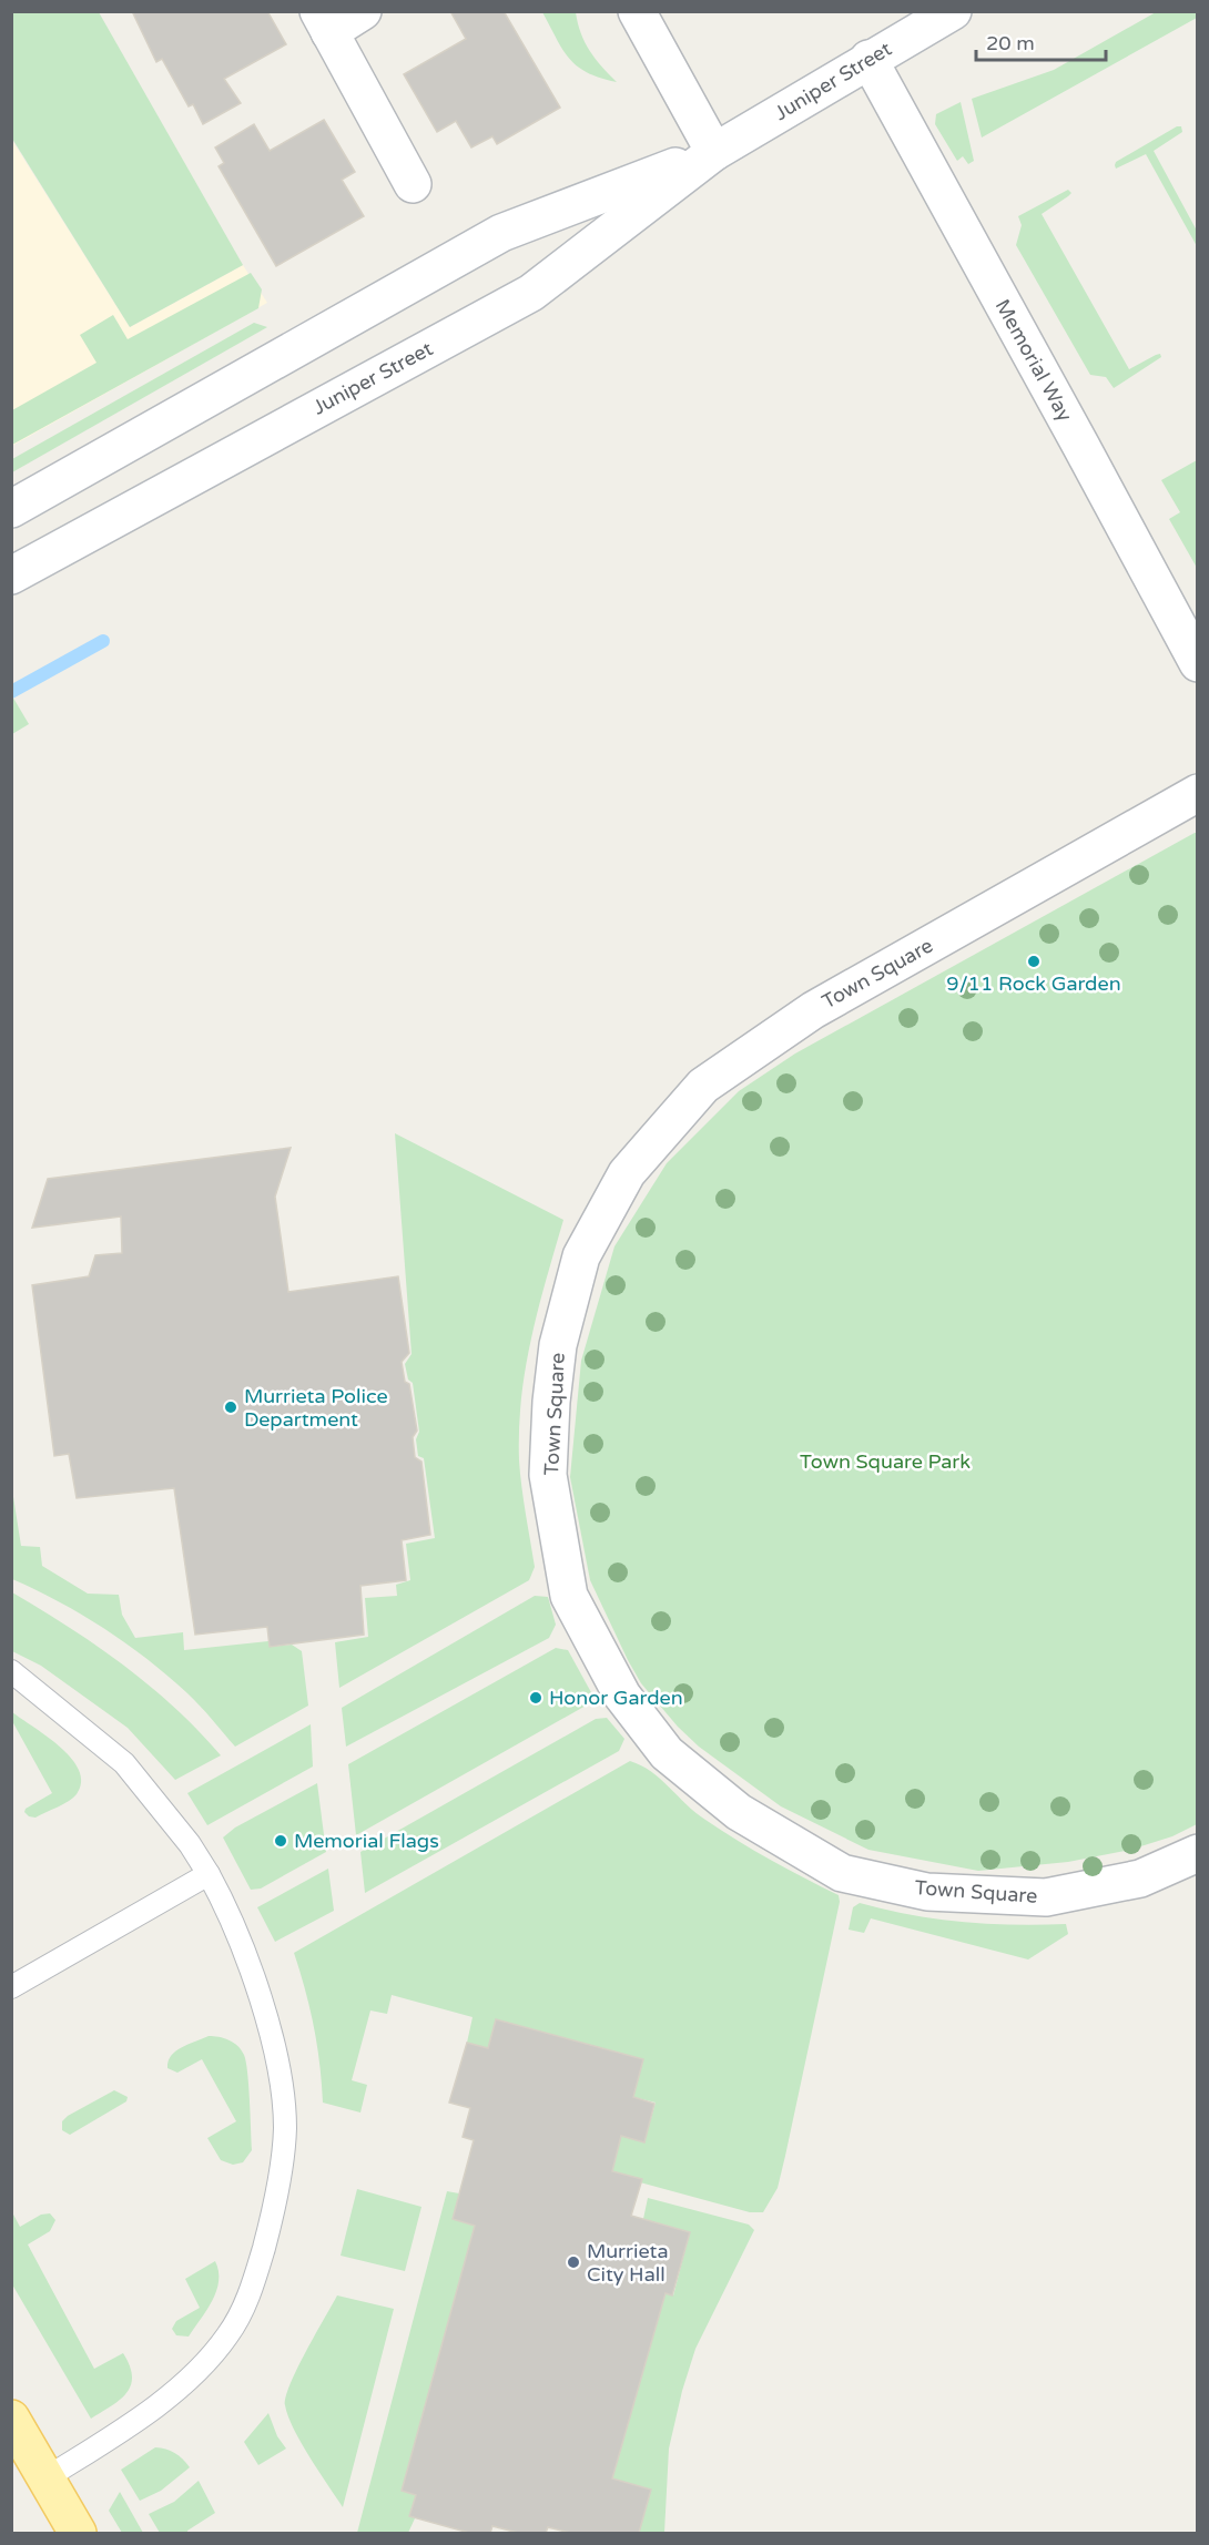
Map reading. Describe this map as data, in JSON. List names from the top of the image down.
{
  "streets": {
    "street": ["Juniper Street", "Memorial Way", "Town Square"]
  },
  "crossings": [
    ["Juniper Street", "Memorial Way"]
  ],
  "parks": ["Town Square Park"],
  "places": [
    "9/11 Rock Garden",
    "Murrieta Police Department",
    "Honor Garden",
    "Memorial Flags",
    "Murrieta City Hall"
  ],
  "scale_bar": "20 m"
}
